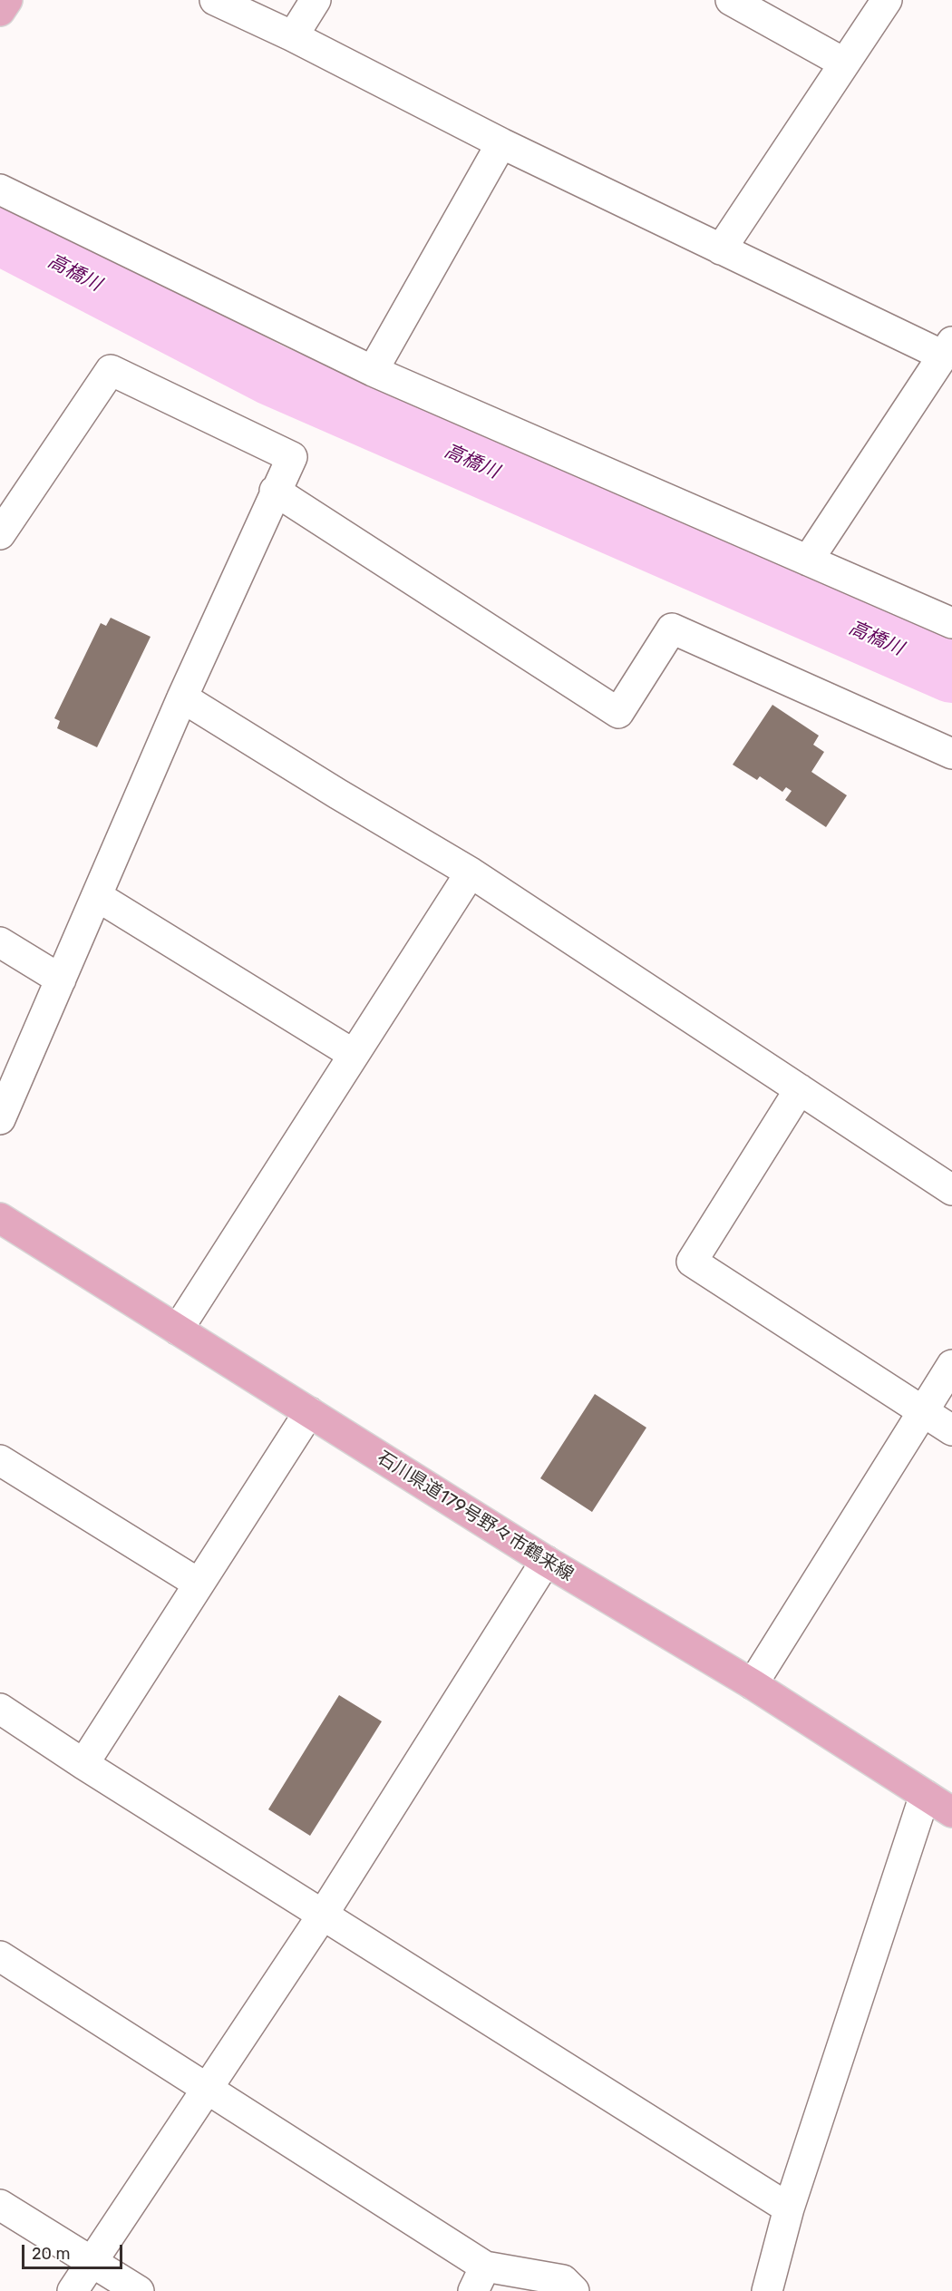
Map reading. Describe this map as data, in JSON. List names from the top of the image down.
{
  "streets": {
    "main road": ["石川県道179号野々市鶴来線"]
  },
  "water": ["高橋川"],
  "scale_bar": "20 m"
}
